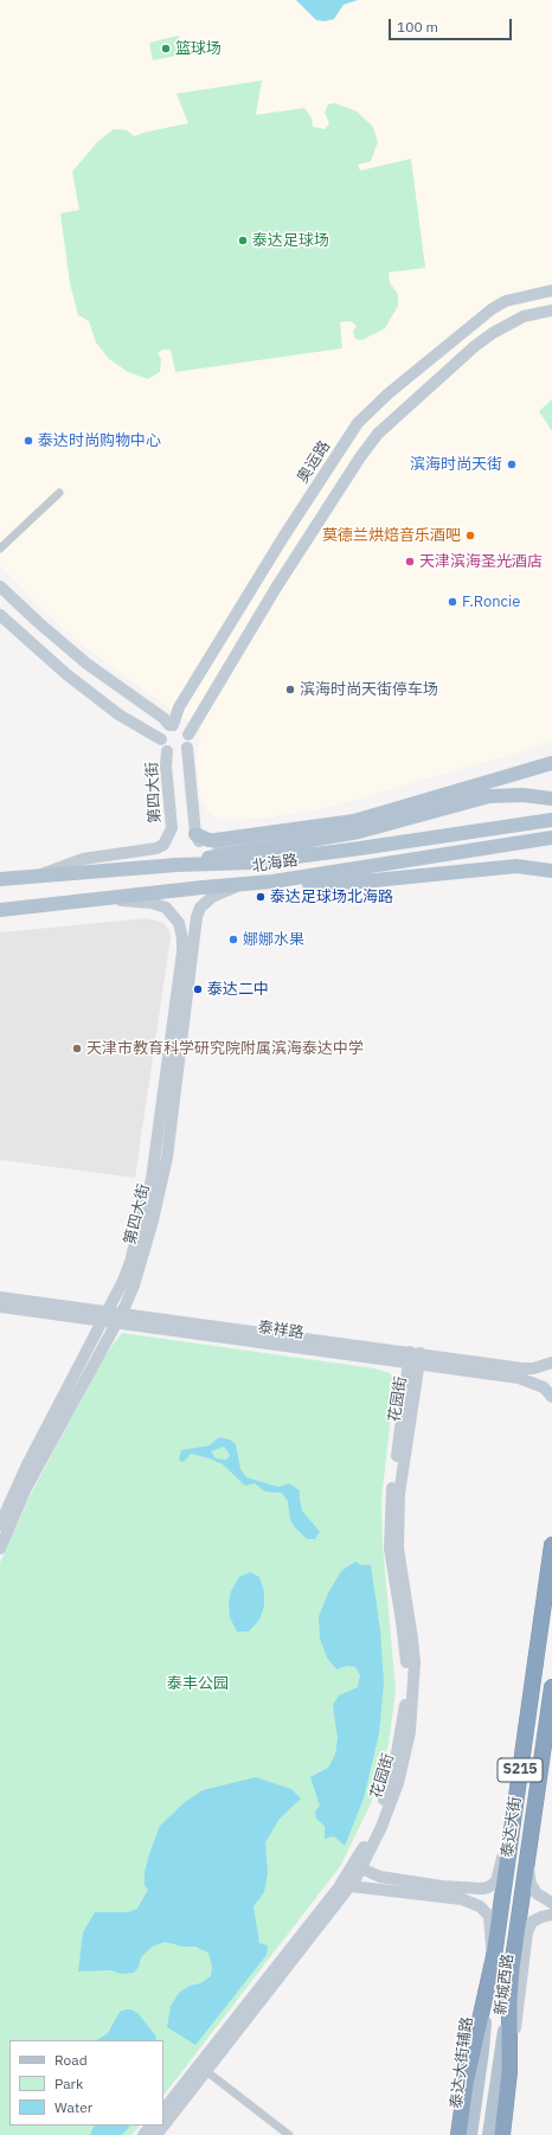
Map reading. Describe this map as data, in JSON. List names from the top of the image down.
{
  "streets": {
    "highway": ["S215", "泰达大街"],
    "main road": ["北海路", "泰达大街辅路"],
    "street": [
      "奥运路",
      "第四大街",
      "泰祥路",
      "花园街",
      "新城西路"
    ]
  },
  "crossings": [
    ["奥运路", "第四大街"],
    ["第四大街", "北海路"],
    ["第四大街", "泰祥路"],
    ["泰祥路", "花园街"],
    ["S215", "泰达大街"],
    ["泰达大街", "新城西路"],
    ["泰达大街", "泰达大街辅路"]
  ],
  "parks": ["泰丰公园"],
  "places": [
    "篮球场",
    "泰达足球场",
    "泰达时尚购物中心",
    "滨海时尚天街",
    "莫德兰烘焙音乐酒吧",
    "天津滨海圣光酒店",
    "F.Roncie",
    "滨海时尚天街停车场",
    "泰达足球场北海路",
    "娜娜水果",
    "泰达二中",
    "天津市教育科学研究院附属滨海泰达中学"
  ],
  "legend": ["Road", "Park", "Water"],
  "scale_bar": "100 m"
}
